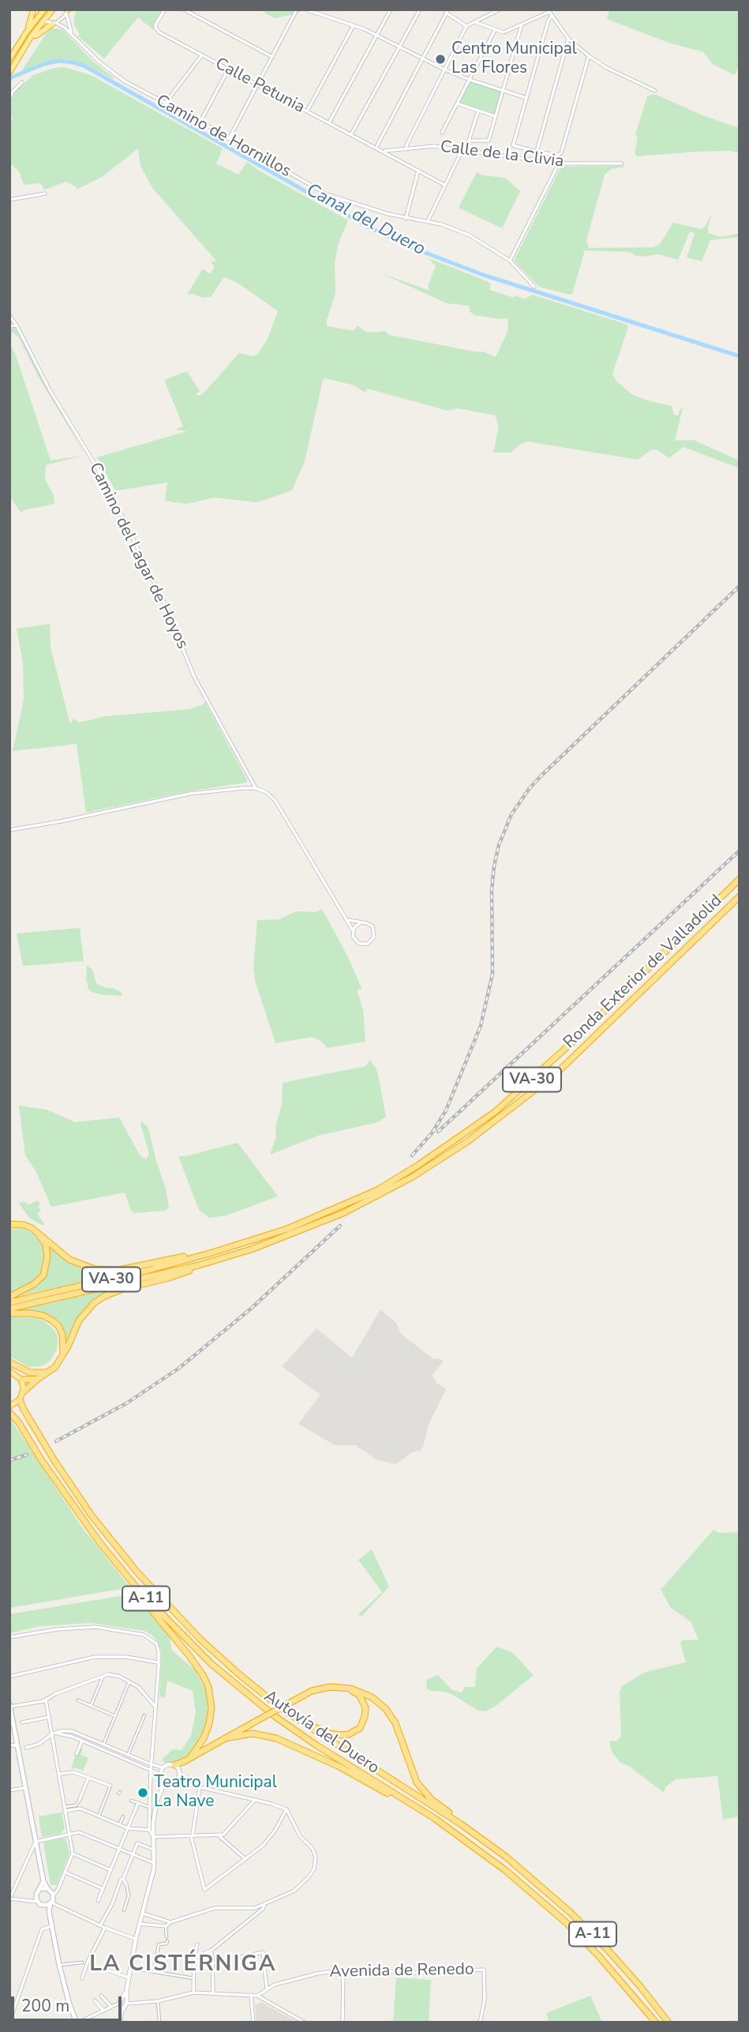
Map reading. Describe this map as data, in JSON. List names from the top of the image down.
{
  "streets": {
    "highway": [
      "Ronda Exterior de Valladolid",
      "VA-30",
      "A-11",
      "Autovía del Duero"
    ],
    "street": [
      "Calle Petunia",
      "Camino de Hornillos",
      "Calle de la Clivia",
      "Camino del Lagar de Hoyos",
      "Avenida de Renedo"
    ]
  },
  "crossings": [
    ["Calle Petunia", "Calle de la Clivia"]
  ],
  "districts": ["LA CISTÉRNIGA"],
  "water": ["Canal del Duero"],
  "places": ["Centro Municipal Las Flores", "Teatro Municipal La Nave"],
  "scale_bar": "200 m"
}
